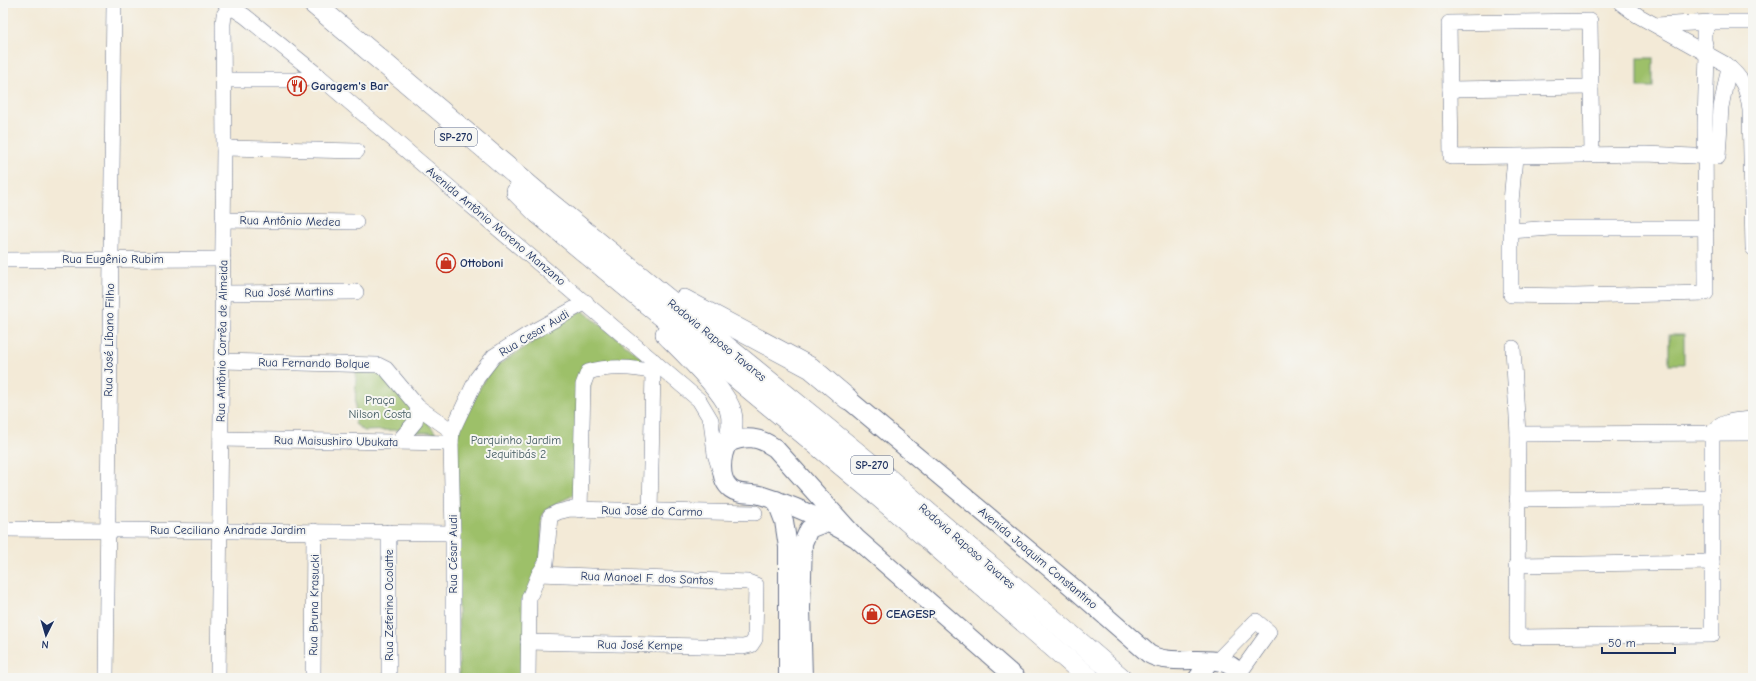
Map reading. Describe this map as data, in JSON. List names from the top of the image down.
{
  "streets": {
    "highway": ["SP-270", "Rodovia Raposo Tavares"],
    "main road": ["Avenida Antônio Moreno Manzano", "Avenida Joaquim Constantino"],
    "street": [
      "Rua Antônio Medea",
      "Rua Eugênio Rubim",
      "Rua José Martins",
      "Rua Cesar Audi",
      "Rua José Líbano Filho",
      "Rua Antônio Corrêa de Almeida",
      "Rua Fernando Bolque",
      "Rua Maisushiro Ubukata",
      "Rua José do Carmo",
      "Rua Ceciliano Andrade Jardim",
      "Rua César Audi",
      "Rua Manoel F. dos Santos",
      "Rua Bruna Krasucki",
      "Rua Zeferino Ocolatte",
      "Rua José Kempe"
    ]
  },
  "crossings": [
    ["Rua Antônio Medea", "Rua Antônio Corrêa de Almeida"],
    ["Avenida Antônio Moreno Manzano", "Rua Cesar Audi"],
    ["Avenida Antônio Moreno Manzano", "Rua Antônio Corrêa de Almeida"],
    ["Rua Eugênio Rubim", "Rua José Líbano Filho"],
    ["Rua Eugênio Rubim", "Rua Antônio Corrêa de Almeida"],
    ["Rua José Martins", "Rua Antônio Corrêa de Almeida"],
    ["Rua Cesar Audi", "Rua Fernando Bolque"],
    ["Rua Cesar Audi", "Rua Maisushiro Ubukata"],
    ["Rua Cesar Audi", "Rua César Audi"],
    ["Rua José Líbano Filho", "Rua Ceciliano Andrade Jardim"],
    ["Rua Antônio Corrêa de Almeida", "Rua Fernando Bolque"],
    ["Rua Antônio Corrêa de Almeida", "Rua Maisushiro Ubukata"],
    ["Rua Antônio Corrêa de Almeida", "Rua Ceciliano Andrade Jardim"],
    ["Rua Fernando Bolque", "Rua Maisushiro Ubukata"],
    ["Rua Fernando Bolque", "Rua César Audi"],
    ["Rua Maisushiro Ubukata", "Rua César Audi"],
    ["Rua José do Carmo", "Rua Manoel F. dos Santos"],
    ["Rua Ceciliano Andrade Jardim", "Rua César Audi"],
    ["Rua Ceciliano Andrade Jardim", "Rua Bruna Krasucki"],
    ["Rua Ceciliano Andrade Jardim", "Rua Zeferino Ocolatte"],
    ["Rua Manoel F. dos Santos", "Rua José Kempe"]
  ],
  "parks": ["Praça Nilson Costa", "Parquinho Jardim Jequitibás 2"],
  "places": {
    "restaurant": ["Garagem's Bar"],
    "shop": ["Ottoboni", "CEAGESP"]
  },
  "scale_bar": "50 m",
  "north": "bottom"
}
